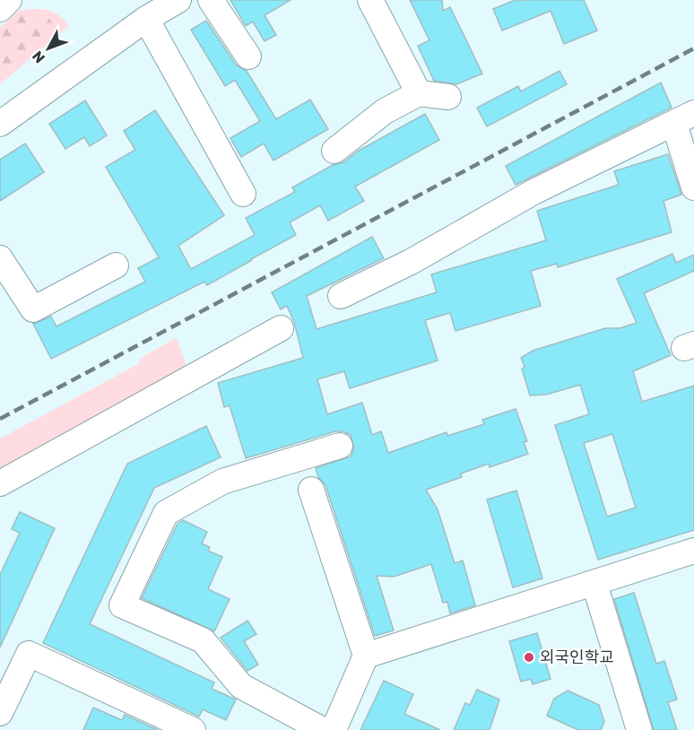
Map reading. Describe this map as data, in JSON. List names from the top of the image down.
{
  "places": ["외국인학교"],
  "north": "bottom left"
}
